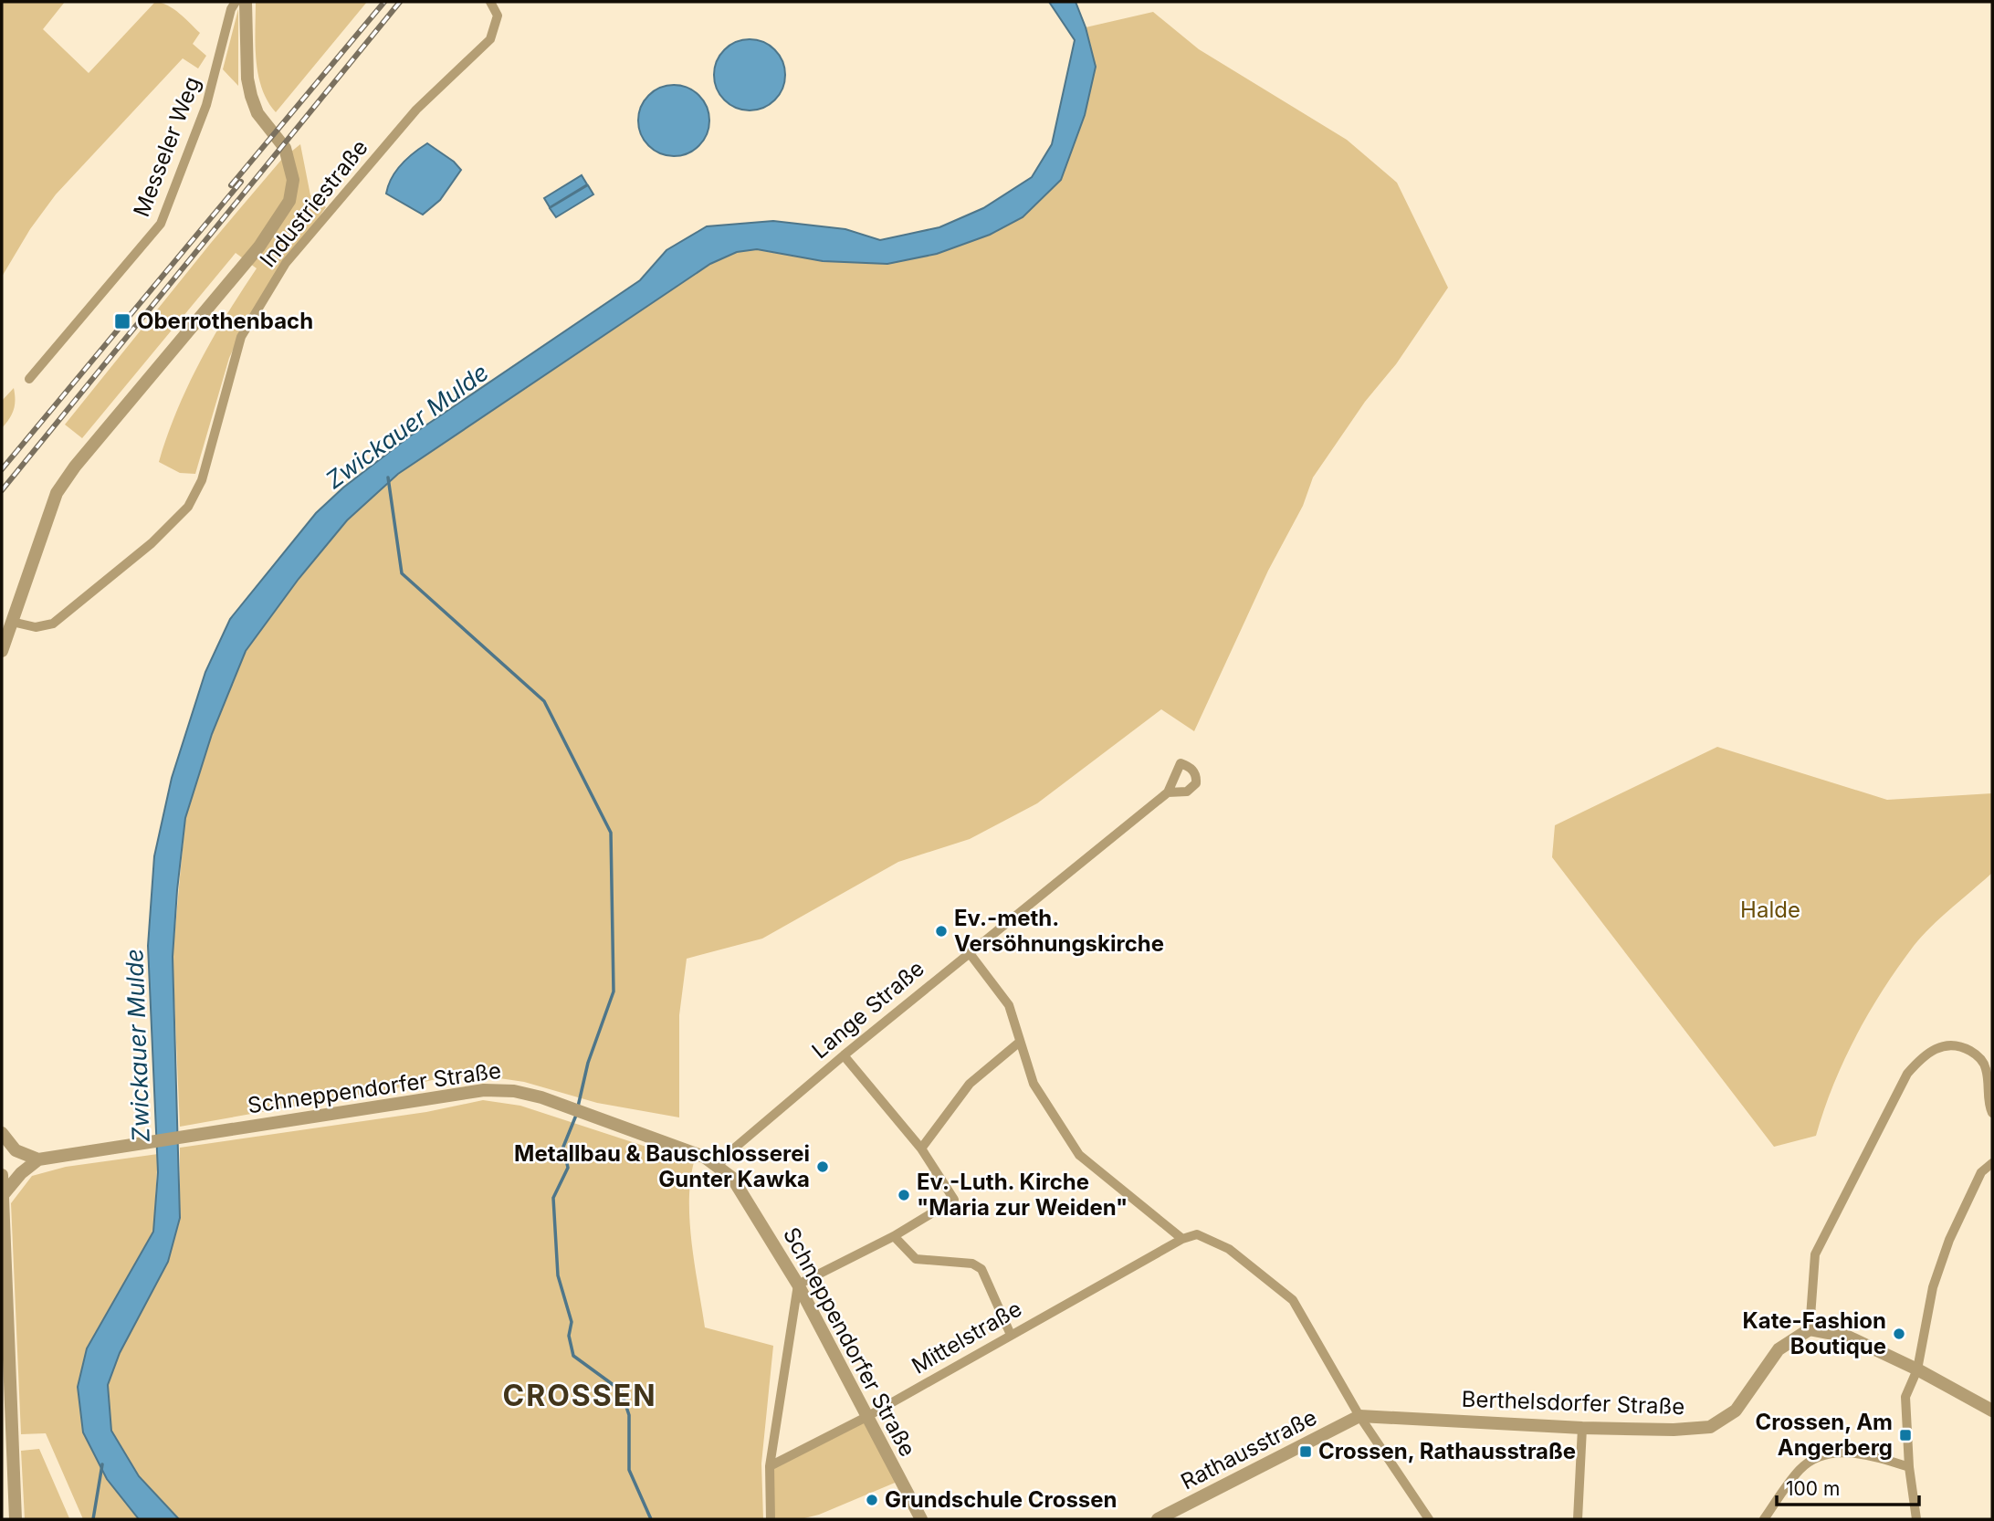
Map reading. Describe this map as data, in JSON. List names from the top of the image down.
{
  "streets": {
    "street": [
      "Messeler Weg",
      "Industriestraße",
      "Lange Straße",
      "Schneppendorfer Straße",
      "Mittelstraße",
      "Berthelsdorfer Straße",
      "Rathausstraße"
    ]
  },
  "crossings": [
    ["Lange Straße", "Schneppendorfer Straße"],
    ["Schneppendorfer Straße", "Mittelstraße"],
    ["Berthelsdorfer Straße", "Rathausstraße"]
  ],
  "districts": ["CROSSEN"],
  "water": ["Zwickauer Mulde"],
  "parks": ["Halde"],
  "places": {
    "transit": ["Oberrothenbach", "Crossen, Am Angerberg", "Crossen, Rathausstraße"],
    "other": [
      "Ev.-meth. Versöhnungskirche",
      "Metallbau & Bauschlosserei Gunter Kawka",
      "Ev.-Luth. Kirche \"Maria zur Weiden\"",
      "Kate-Fashion Boutique",
      "Grundschule Crossen"
    ]
  },
  "scale_bar": "100 m"
}
